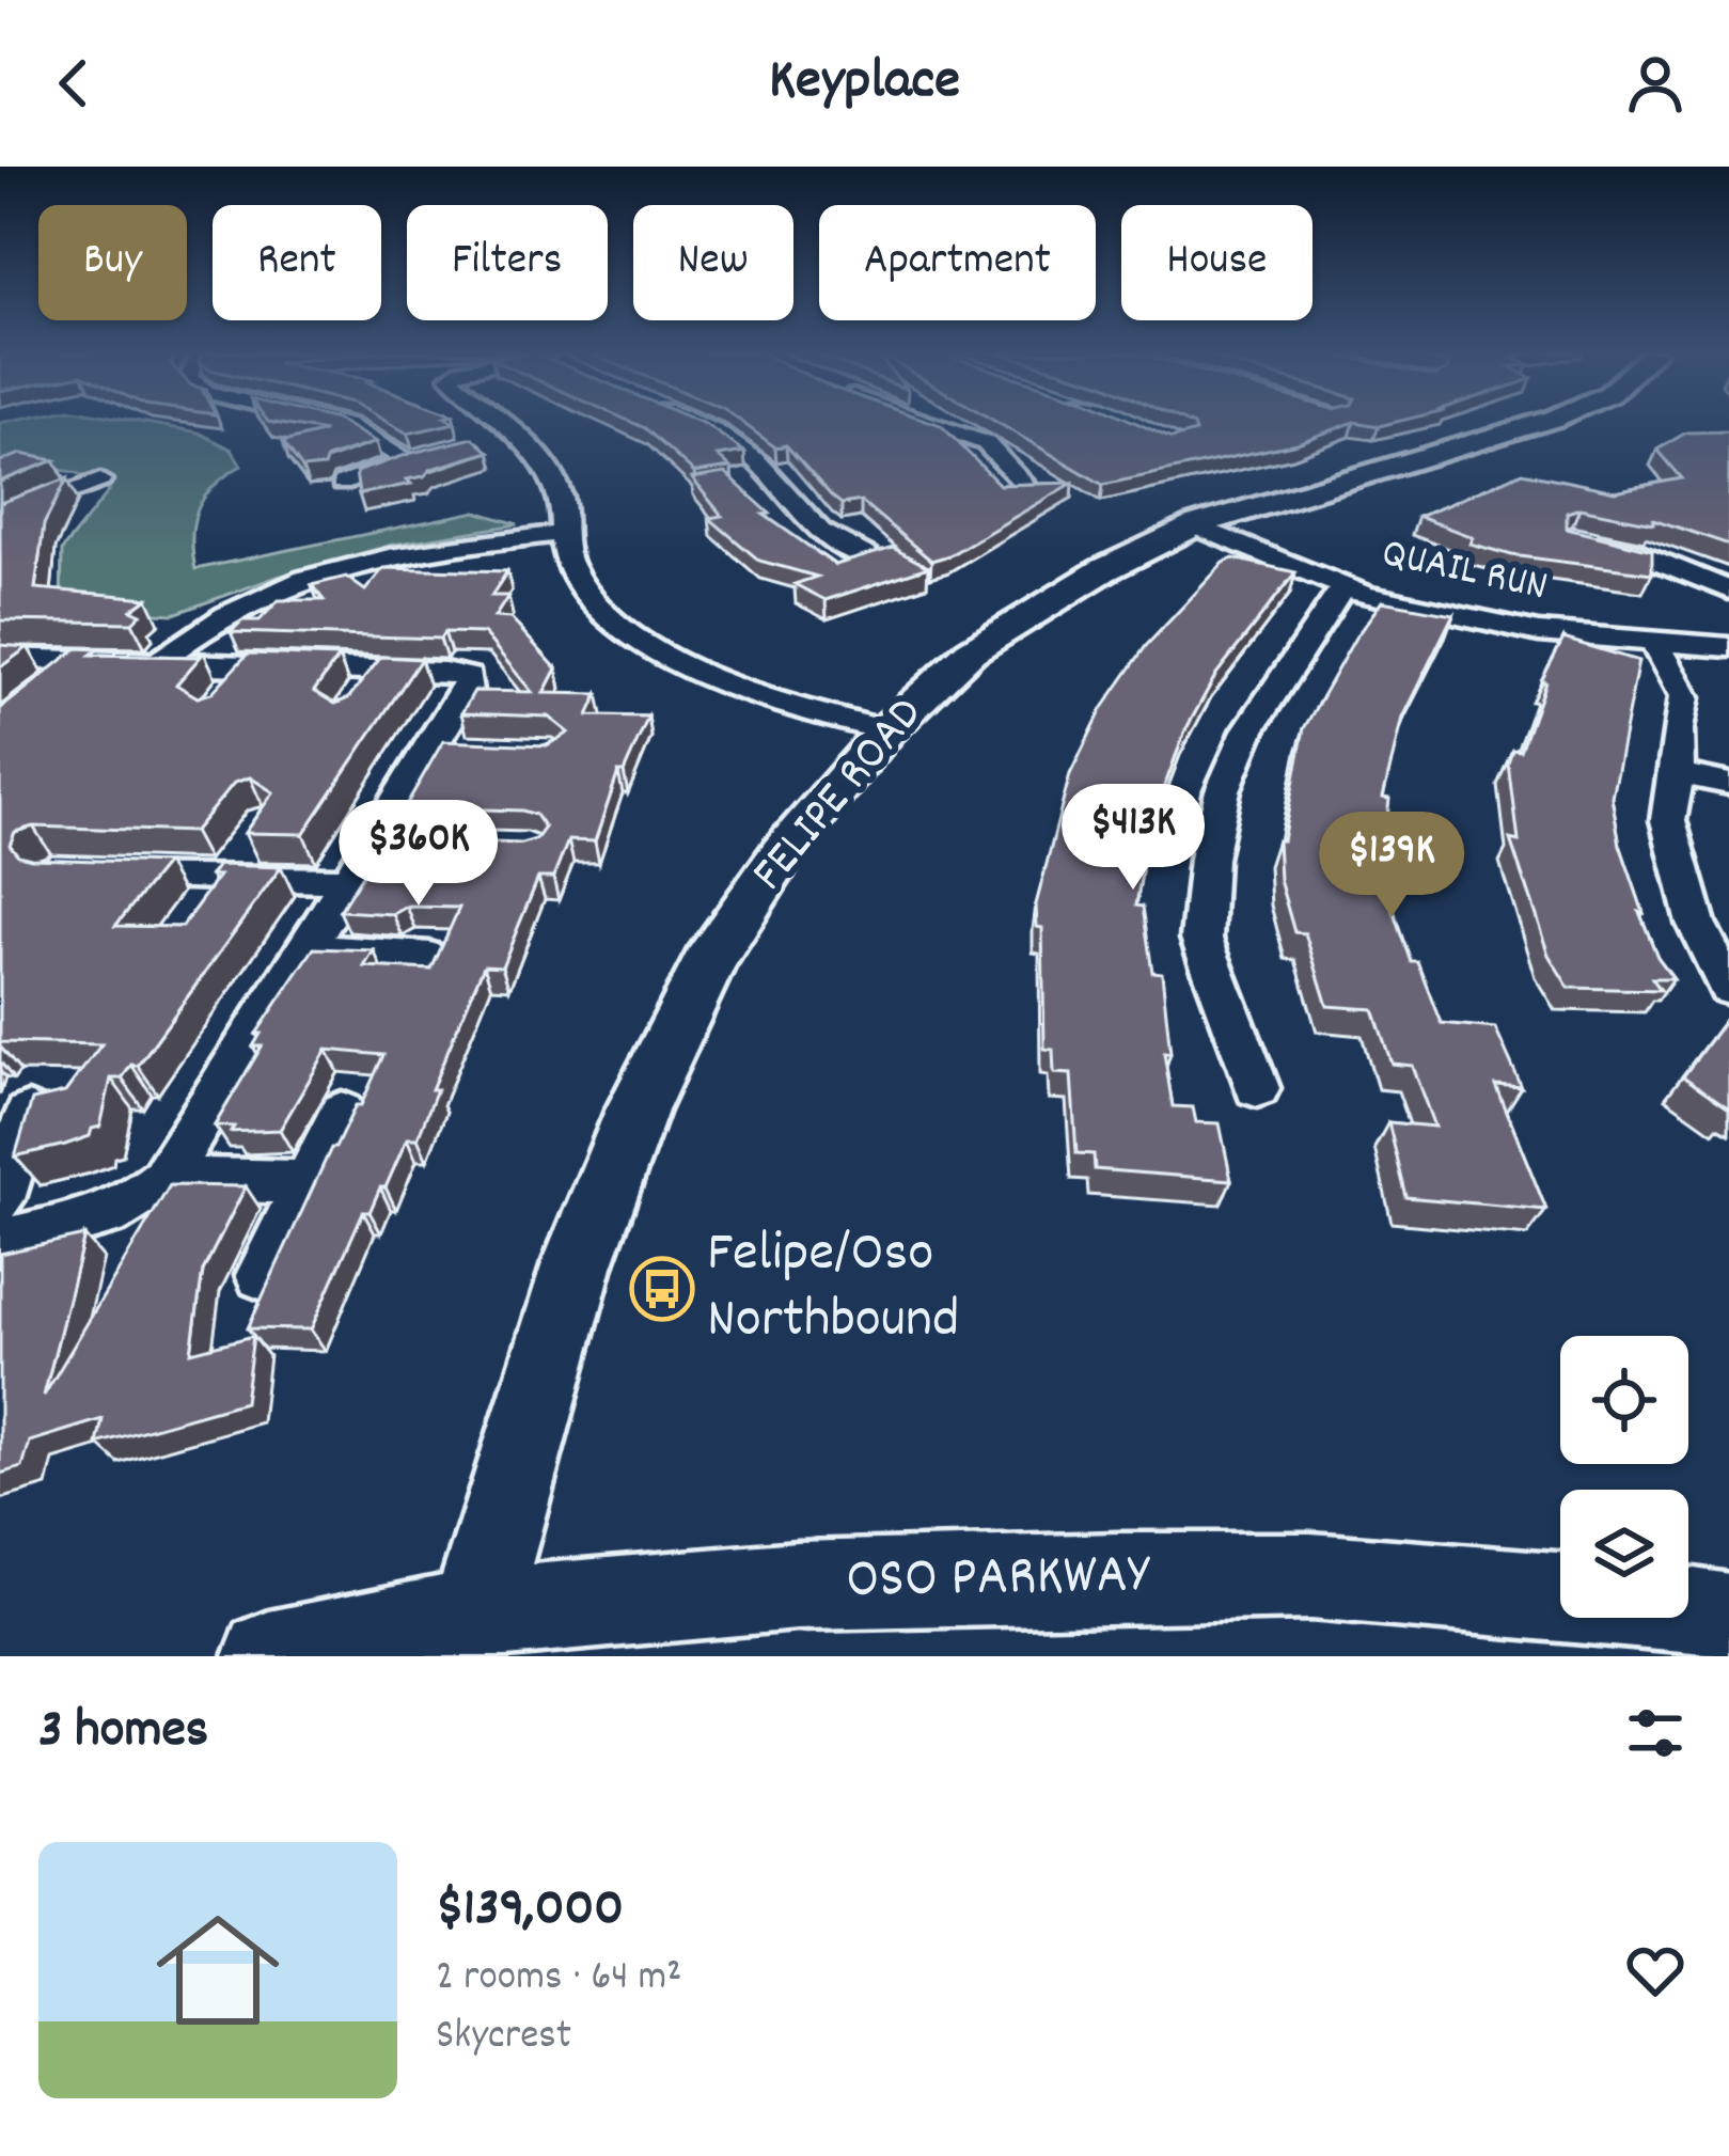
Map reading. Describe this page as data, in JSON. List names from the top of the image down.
{
  "streets": {
    "main road": ["FELIPE ROAD", "OSO PARKWAY"],
    "street": ["QUAIL RUN"]
  },
  "crossings": [
    ["QUAIL RUN", "FELIPE ROAD"],
    ["FELIPE ROAD", "OSO PARKWAY"]
  ],
  "places": {
    "bus stop": ["Felipe/Oso Northbound"]
  },
  "page": {
    "header": "Keyplace",
    "chip": [
      "Buy",
      "Rent",
      "Filters",
      "New",
      "Apartment",
      "House"
    ],
    "price": ["$413K", "$360K", "$139K"],
    "heading": "3 homes",
    "list": [
      {
        "name": "$139,000",
        "note": "2 rooms · 64 m² · Skycrest"
      }
    ]
  }
}
